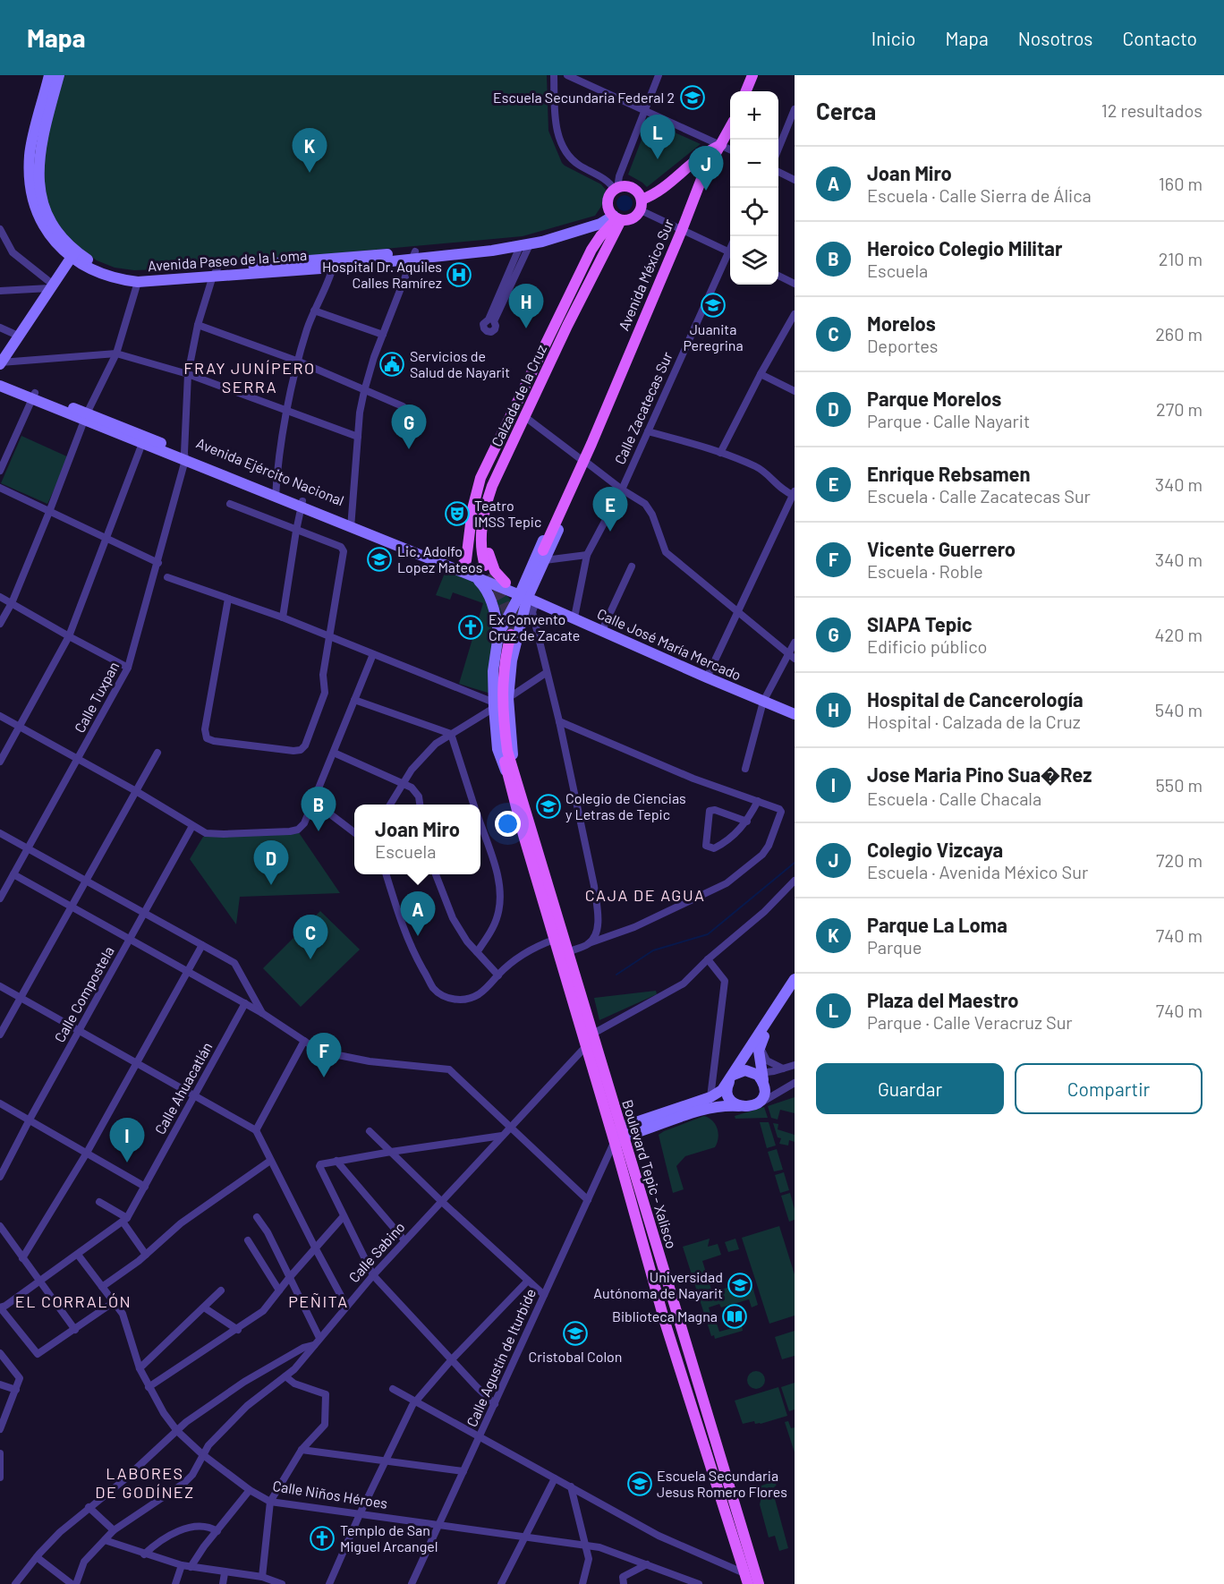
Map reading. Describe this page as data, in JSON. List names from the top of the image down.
{
  "streets": {
    "main road": [
      "Avenida Paseo de la Loma",
      "Avenida México Sur",
      "Calzada de la Cruz",
      "Avenida Ejército Nacional",
      "Calle José María Mercado",
      "Boulevard Tepic - Xalisco"
    ],
    "street": [
      "Calle Zacatecas Sur",
      "Calle Tuxpan",
      "Calle Compostela",
      "Calle Ahuacatlán",
      "Calle Sabino",
      "Calle Agustín de Iturbide",
      "Calle Niños Héroes"
    ]
  },
  "crossings": [
    ["Avenida Paseo de la Loma", "Calzada de la Cruz"],
    ["Avenida Paseo de la Loma", "Calle Tuxpan"],
    ["Avenida México Sur", "Avenida Ejército Nacional"],
    ["Avenida México Sur", "Calle José María Mercado"],
    ["Avenida México Sur", "Boulevard Tepic - Xalisco"],
    ["Calle Zacatecas Sur", "Calle José María Mercado"],
    ["Avenida Ejército Nacional", "Calle José María Mercado"],
    ["Avenida Ejército Nacional", "Calle Tuxpan"],
    ["Calle Ahuacatlán", "Calle Niños Héroes"],
    ["Boulevard Tepic - Xalisco", "Calle Sabino"],
    ["Boulevard Tepic - Xalisco", "Calle Agustín de Iturbide"],
    ["Calle Sabino", "Calle Niños Héroes"],
    ["Calle Agustín de Iturbide", "Calle Niños Héroes"]
  ],
  "districts": [
    "FRAY JUNÍPERO SERRA",
    "CAJA DE AGUA",
    "EL CORRALÓN",
    "PEÑITA",
    "LABORES DE GODÍNEZ"
  ],
  "places": {
    "school or university": [
      "Escuela Secundaria Federal 2",
      "Juanita Peregrina",
      "Lic. Adolfo Lopez Mateos",
      "Colegio de Ciencias y Letras de Tepic",
      "Universidad Autónoma de Nayarit",
      "Cristobal Colon",
      "Escuela Secundaria Jesus Romero Flores"
    ],
    "hospital": ["Hospital Dr. Aquiles Calles Ramírez"],
    "public building": ["Servicios de Salud de Nayarit"],
    "theatre": ["Teatro IMSS Tepic"],
    "church": ["Ex Convento Cruz de Zacate", "Templo de San Miguel Arcangel"],
    "library": ["Biblioteca Magna"]
  },
  "page": {
    "header": "Mapa",
    "nav": [
      "Inicio",
      "Mapa",
      "Nosotros",
      "Contacto"
    ],
    "heading": ["Cerca", "12 resultados"],
    "map_buttons": ["+", "−"],
    "pins": [
      "L",
      "K",
      "J",
      "H",
      "G",
      "E",
      "B",
      "D",
      "A",
      "C",
      "F",
      "I"
    ],
    "list": [
      {
        "mark": "A",
        "name": "Joan Miro",
        "note": "Escuela · Calle Sierra de Álica",
        "value": "160 m"
      },
      {
        "mark": "B",
        "name": "Heroico Colegio Militar",
        "note": "Escuela",
        "value": "210 m"
      },
      {
        "mark": "C",
        "name": "Morelos",
        "note": "Deportes",
        "value": "260 m"
      },
      {
        "mark": "D",
        "name": "Parque Morelos",
        "note": "Parque · Calle Nayarit",
        "value": "270 m"
      },
      {
        "mark": "E",
        "name": "Enrique Rebsamen",
        "note": "Escuela · Calle Zacatecas Sur",
        "value": "340 m"
      },
      {
        "mark": "F",
        "name": "Vicente Guerrero",
        "note": "Escuela · Roble",
        "value": "340 m"
      },
      {
        "mark": "G",
        "name": "SIAPA Tepic",
        "note": "Edificio público",
        "value": "420 m"
      },
      {
        "mark": "H",
        "name": "Hospital de Cancerología",
        "note": "Hospital · Calzada de la Cruz",
        "value": "540 m"
      },
      {
        "mark": "I",
        "name": "Jose Maria Pino Sua�Rez",
        "note": "Escuela · Calle Chacala",
        "value": "550 m"
      },
      {
        "mark": "J",
        "name": "Colegio Vizcaya",
        "note": "Escuela · Avenida México Sur",
        "value": "720 m"
      },
      {
        "mark": "K",
        "name": "Parque La Loma",
        "note": "Parque",
        "value": "740 m"
      },
      {
        "mark": "L",
        "name": "Plaza del Maestro",
        "note": "Parque · Calle Veracruz Sur",
        "value": "740 m"
      }
    ],
    "popup": ["Joan Miro", "Escuela"],
    "buttons": ["Guardar", "Compartir"]
  }
}
